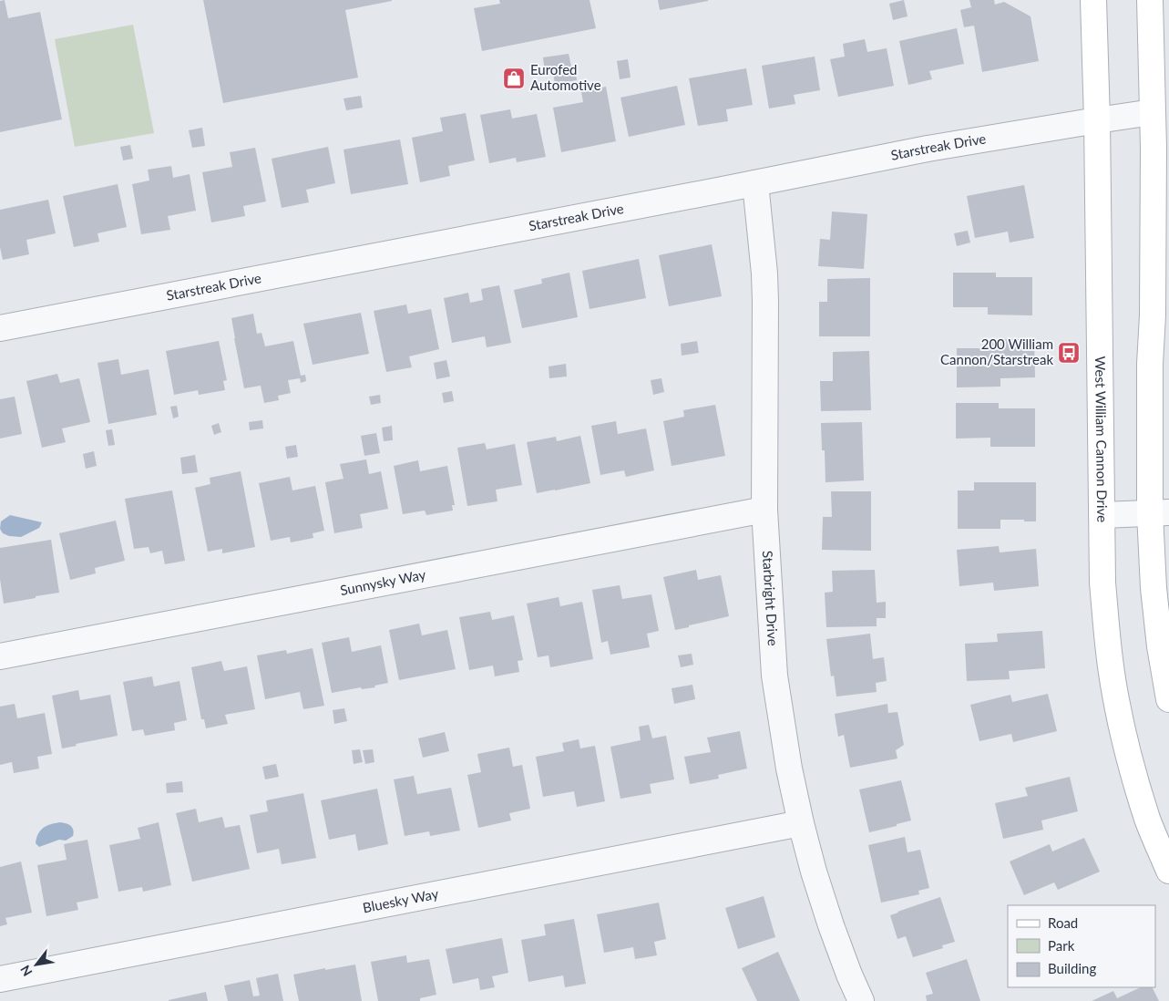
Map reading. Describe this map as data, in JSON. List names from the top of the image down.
{
  "streets": {
    "main road": ["West William Cannon Drive"],
    "street": [
      "Starstreak Drive",
      "Sunnysky Way",
      "Starbright Drive",
      "Bluesky Way"
    ]
  },
  "crossings": [
    ["Starstreak Drive", "West William Cannon Drive"],
    ["Starstreak Drive", "Starbright Drive"],
    ["Sunnysky Way", "Starbright Drive"],
    ["Starbright Drive", "Bluesky Way"]
  ],
  "places": {
    "shop": ["Eurofed Automotive"],
    "bus stop": ["200 William Cannon/Starstreak"]
  },
  "legend": ["Road", "Park", "Building"],
  "north": "bottom left"
}
